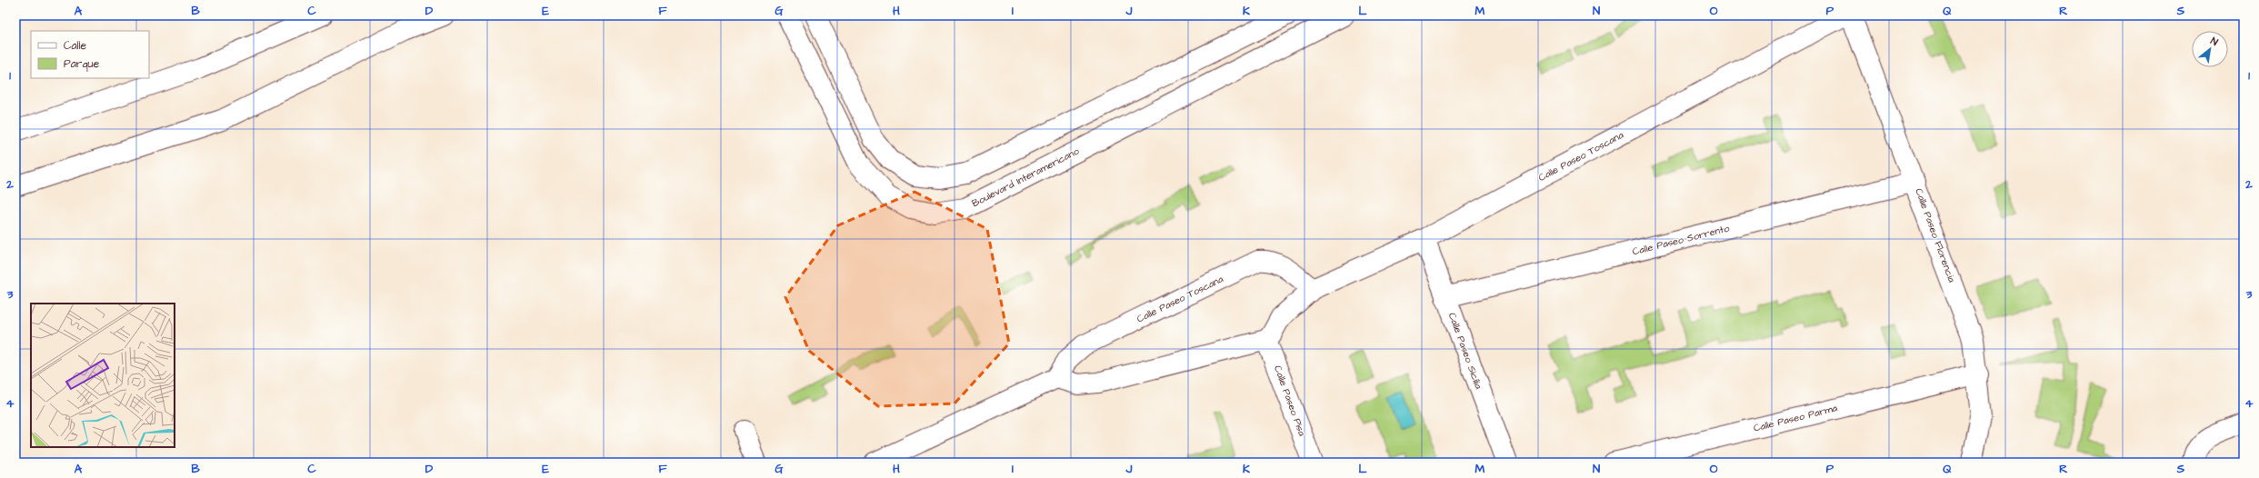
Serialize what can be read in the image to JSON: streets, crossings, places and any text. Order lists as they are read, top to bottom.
{
  "streets": {
    "street": [
      "Calle Paseo Toscana",
      "Boulevard Interamericano",
      "Calle Paseo Florencia",
      "Calle Paseo Sorrento",
      "Calle Paseo Sicilia",
      "Calle Paseo Pisa",
      "Calle Paseo Parma"
    ]
  },
  "crossings": [
    ["Calle Paseo Toscana", "Calle Paseo Sicilia"],
    ["Calle Paseo Toscana", "Calle Paseo Pisa"],
    ["Calle Paseo Florencia", "Calle Paseo Sorrento"],
    ["Calle Paseo Florencia", "Calle Paseo Parma"],
    ["Calle Paseo Sorrento", "Calle Paseo Sicilia"]
  ],
  "legend": ["Calle", "Parque"],
  "north": "top right",
  "grid": {
    "columns": [
      "A",
      "B",
      "C",
      "D",
      "E",
      "F",
      "G",
      "H",
      "I",
      "J",
      "K",
      "L",
      "M",
      "N",
      "O",
      "P",
      "Q",
      "R",
      "S"
    ],
    "rows": [
      "1",
      "2",
      "3",
      "4"
    ]
  }
}
